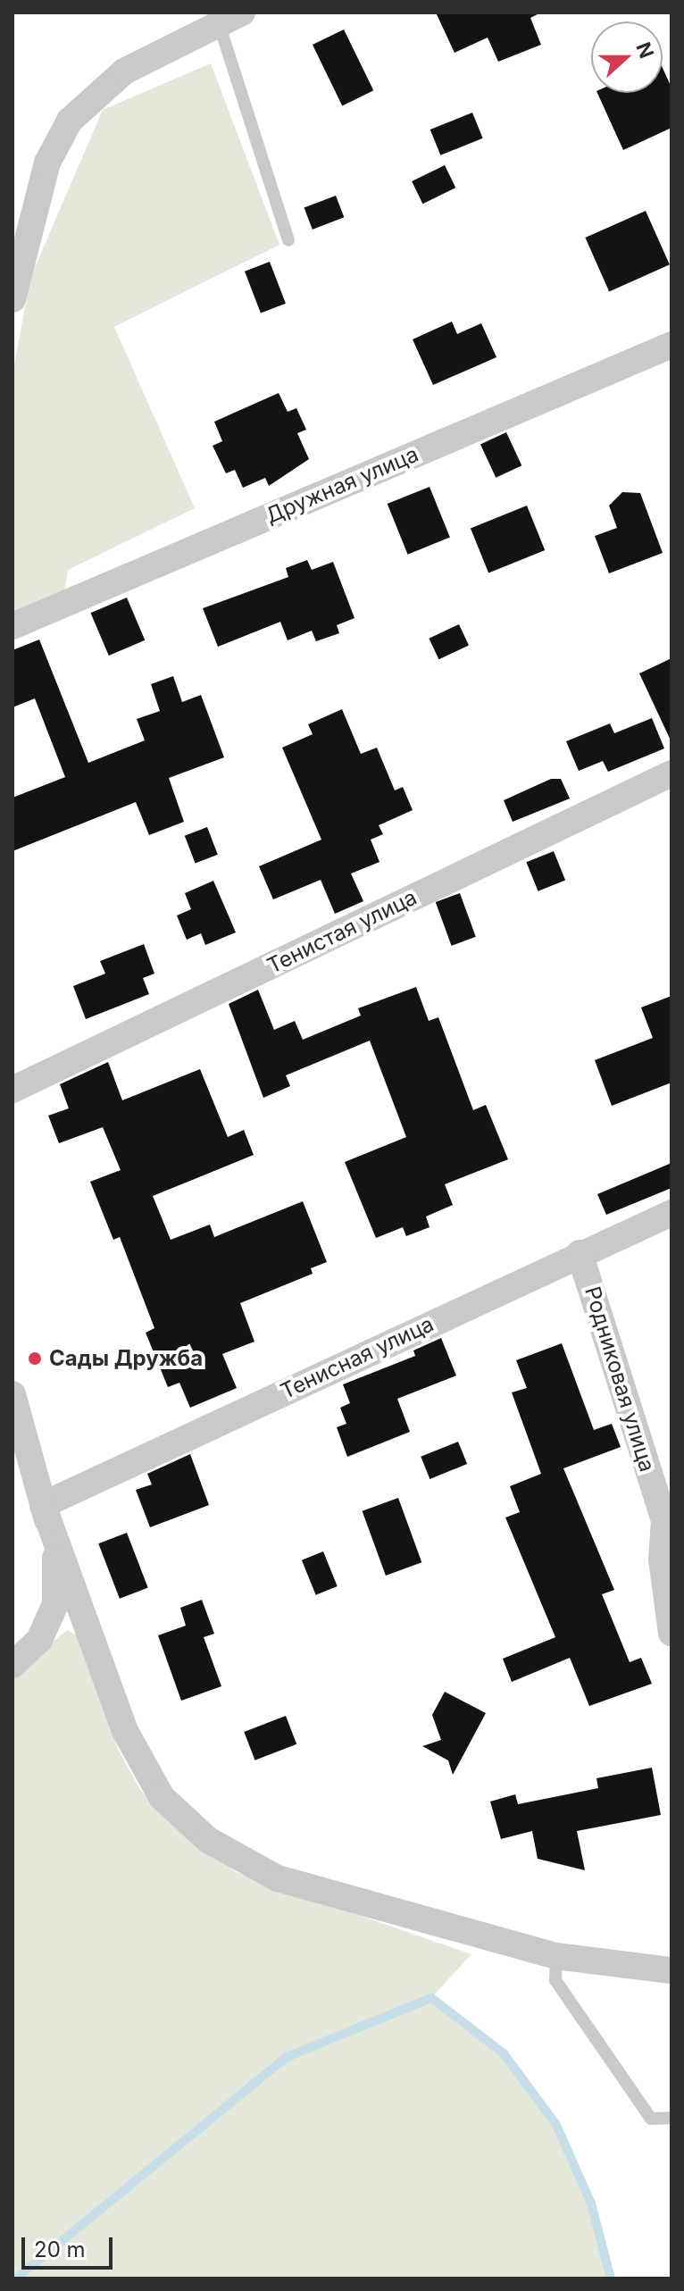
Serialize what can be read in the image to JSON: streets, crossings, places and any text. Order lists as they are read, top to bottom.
{
  "streets": {
    "street": [
      "Дружная улица",
      "Тенистая улица",
      "Тенисная улица",
      "Родниковая улица"
    ]
  },
  "crossings": [
    ["Тенисная улица", "Родниковая улица"]
  ],
  "places": ["Сады Дружба"],
  "scale_bar": "20 m",
  "north": "right"
}
